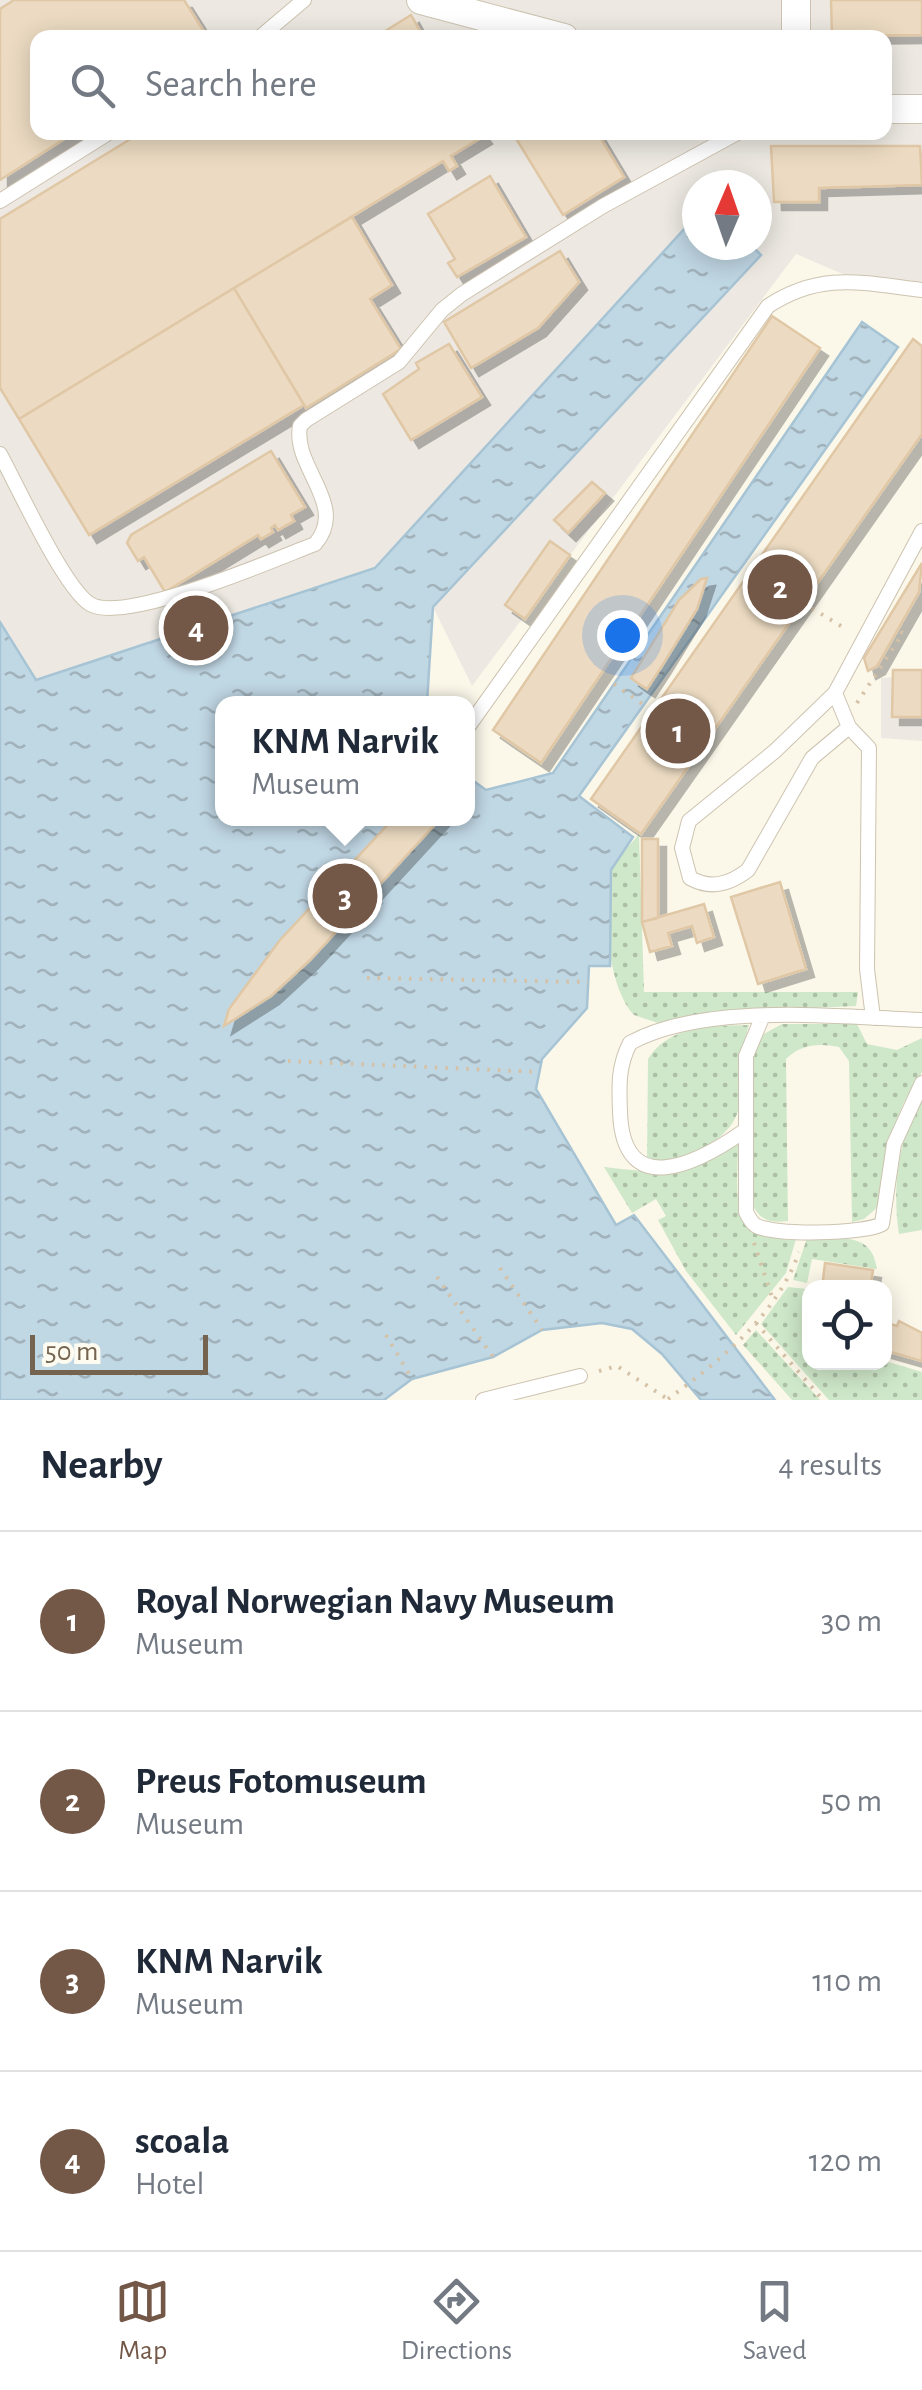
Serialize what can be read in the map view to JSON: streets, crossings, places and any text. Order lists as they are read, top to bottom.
{
  "scale_bar": "50 m",
  "north": "top",
  "page": {
    "search": "Search here",
    "pins": [
      "2",
      "4",
      "1",
      "3"
    ],
    "popup": ["KNM Narvik", "Museum"],
    "scale": "50 m",
    "heading": ["Nearby", "4 results"],
    "list": [
      {
        "mark": "1",
        "name": "Royal Norwegian Navy Museum",
        "note": "Museum",
        "value": "30 m"
      },
      {
        "mark": "2",
        "name": "Preus Fotomuseum",
        "note": "Museum",
        "value": "50 m"
      },
      {
        "mark": "3",
        "name": "KNM Narvik",
        "note": "Museum",
        "value": "110 m"
      },
      {
        "mark": "4",
        "name": "scoala",
        "note": "Hotel",
        "value": "120 m"
      }
    ],
    "nav": ["Map", "Directions", "Saved"]
  }
}
